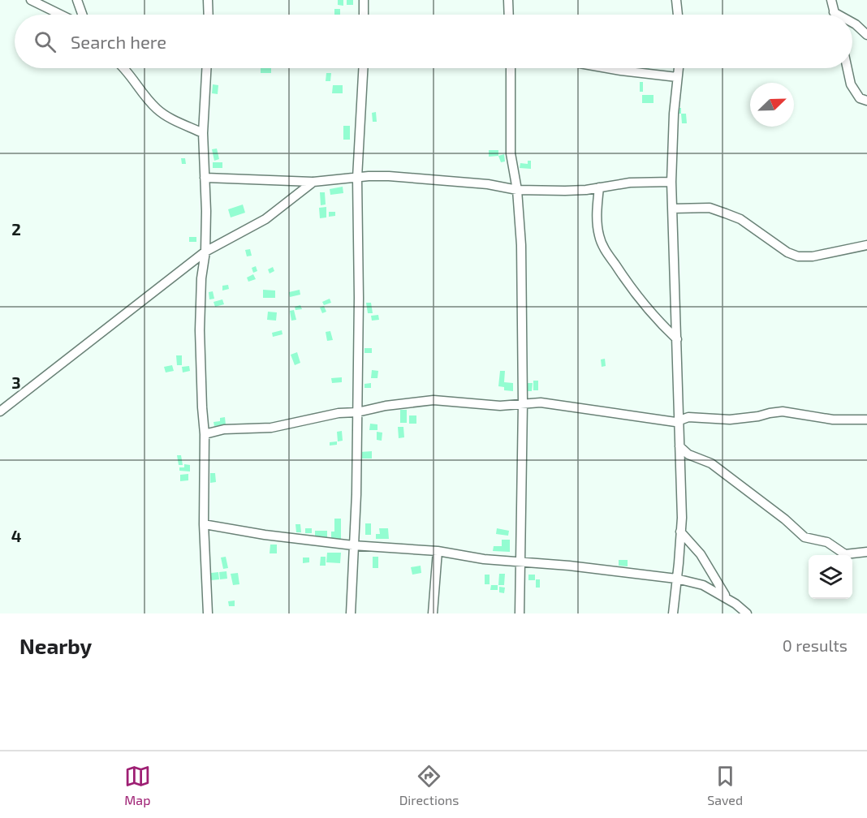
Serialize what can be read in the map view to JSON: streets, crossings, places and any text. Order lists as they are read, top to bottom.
{
  "north": "top right",
  "page": {
    "search": "Search here",
    "heading": ["Nearby", "0 results"],
    "nav": ["Map", "Directions", "Saved"]
  },
  "grid": {
    "rows": ["2", "3", "4"]
  }
}
